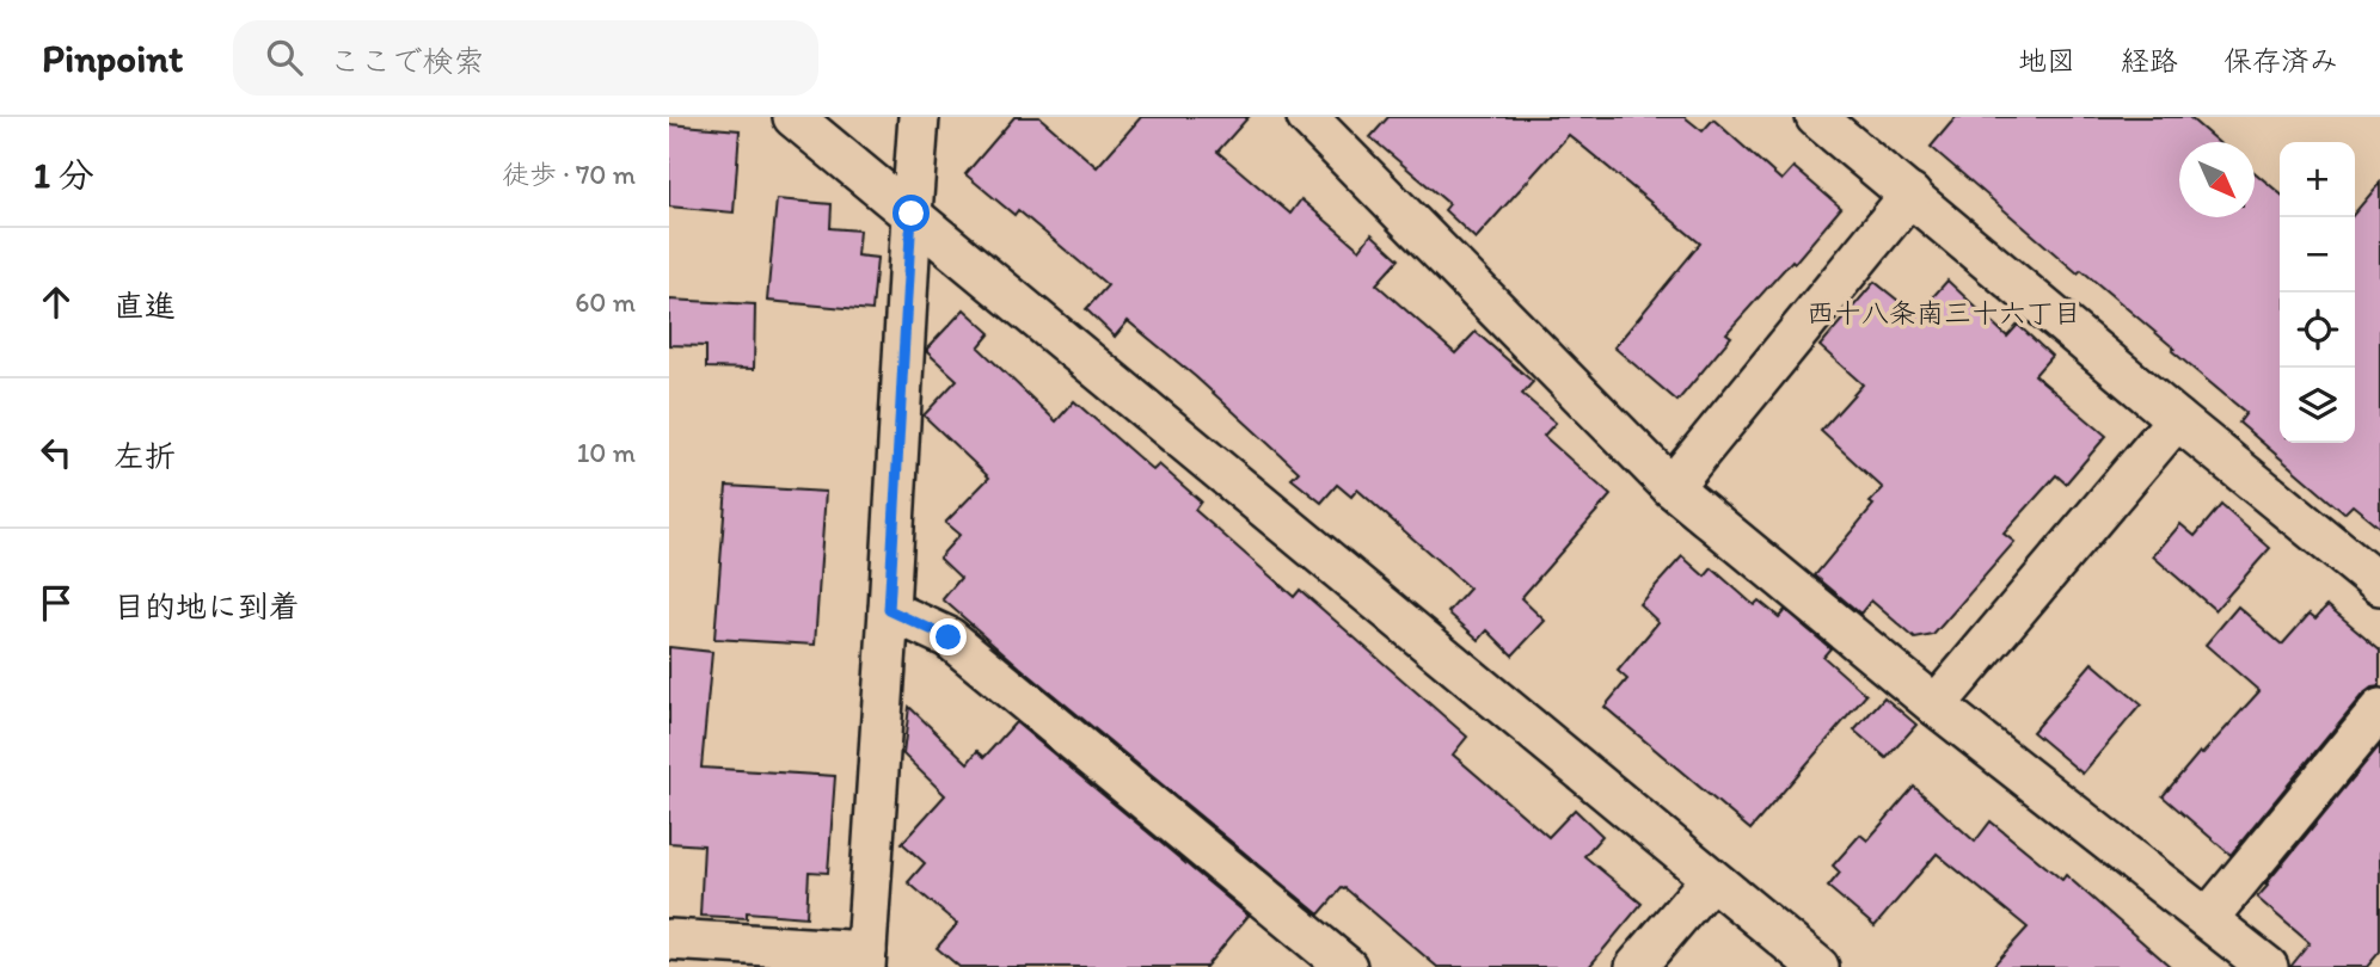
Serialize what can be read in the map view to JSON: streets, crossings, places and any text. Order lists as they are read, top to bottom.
{
  "districts": ["西十八条南三十六丁目"],
  "north": "bottom right",
  "page": {
    "header": "Pinpoint",
    "search": "ここで検索",
    "nav": ["地図", "経路", "保存済み"],
    "heading": ["1 分", "徒歩 · 70 m"],
    "map_buttons": ["+", "−"],
    "list": [
      ["直進", "60 m"],
      ["左折", "10 m"],
      "目的地に到着"
    ]
  }
}
